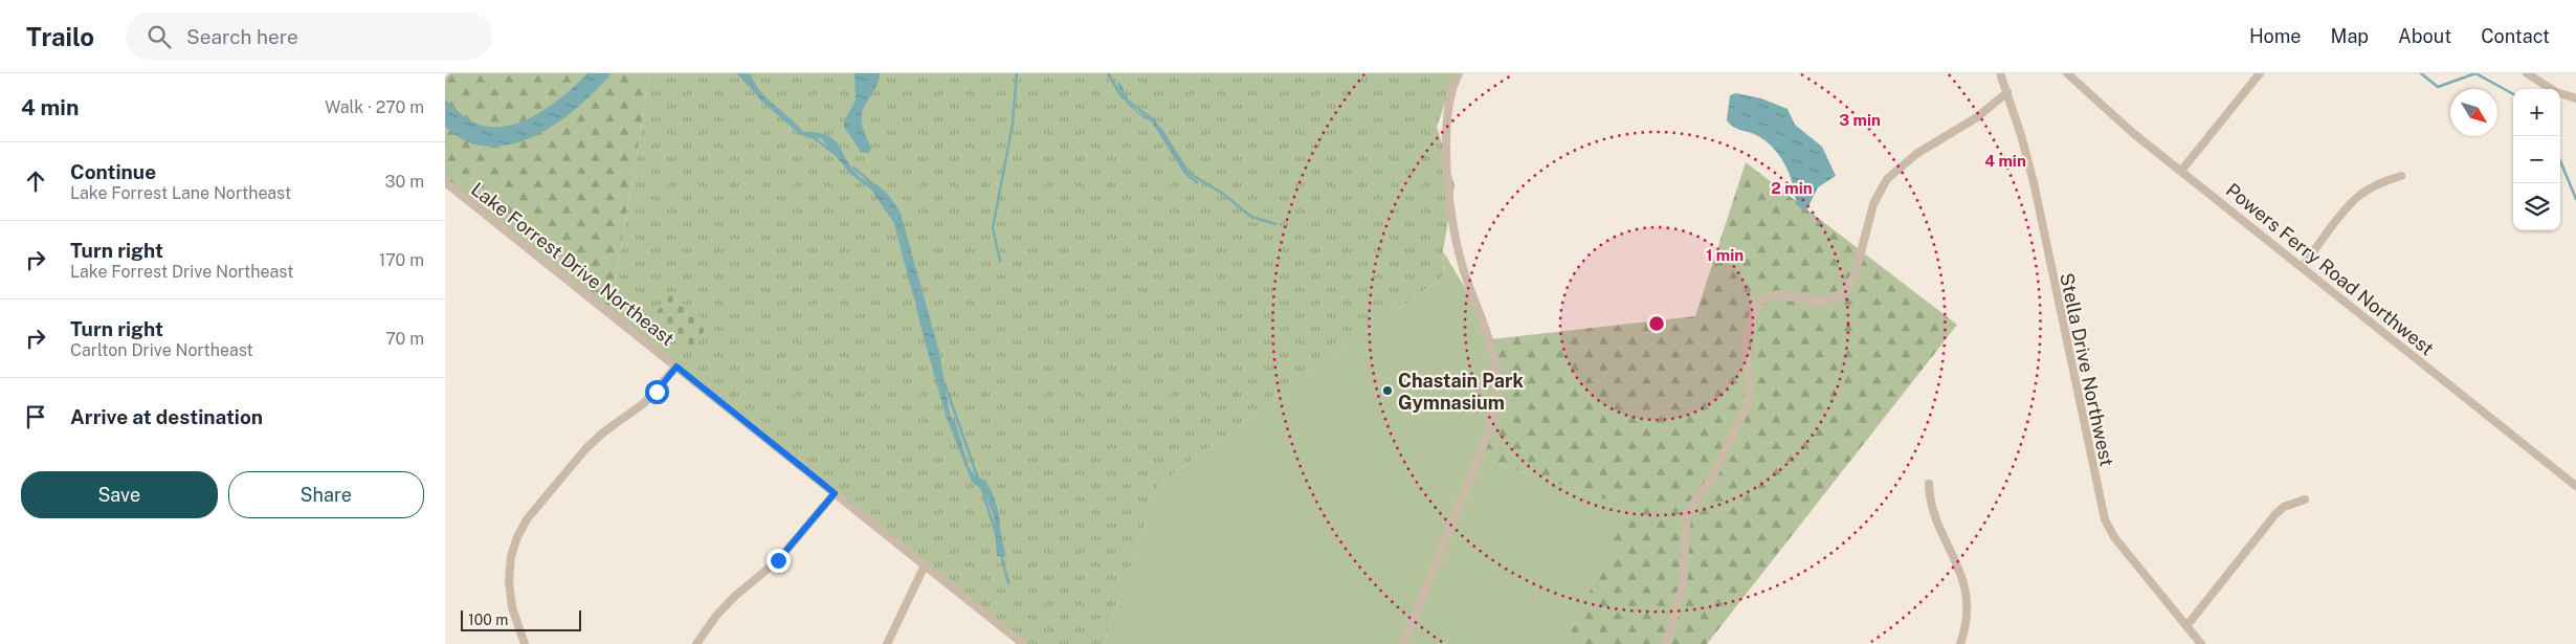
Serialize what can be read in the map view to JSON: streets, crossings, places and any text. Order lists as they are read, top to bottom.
{
  "streets": {
    "street": ["Lake Forrest Drive Northeast", "Powers Ferry Road Northwest", "Stella Drive Northwest"]
  },
  "places": ["Chastain Park Gymnasium"],
  "scale_bar": "100 m",
  "north": "bottom right",
  "page": {
    "header": "Trailo",
    "search": "Search here",
    "nav": [
      "Home",
      "Map",
      "About",
      "Contact"
    ],
    "heading": ["4 min", "Walk · 270 m"],
    "map_buttons": ["+", "−"],
    "list": [
      ["Continue", "Lake Forrest Lane Northeast", "30 m"],
      ["Turn right", "Lake Forrest Drive Northeast", "170 m"],
      ["Turn right", "Carlton Drive Northeast", "70 m"],
      "Arrive at destination"
    ],
    "buttons": ["Save", "Share"],
    "scale": "100 m"
  },
  "rings": [
    "3 min",
    "4 min",
    "2 min",
    "1 min"
  ]
}
